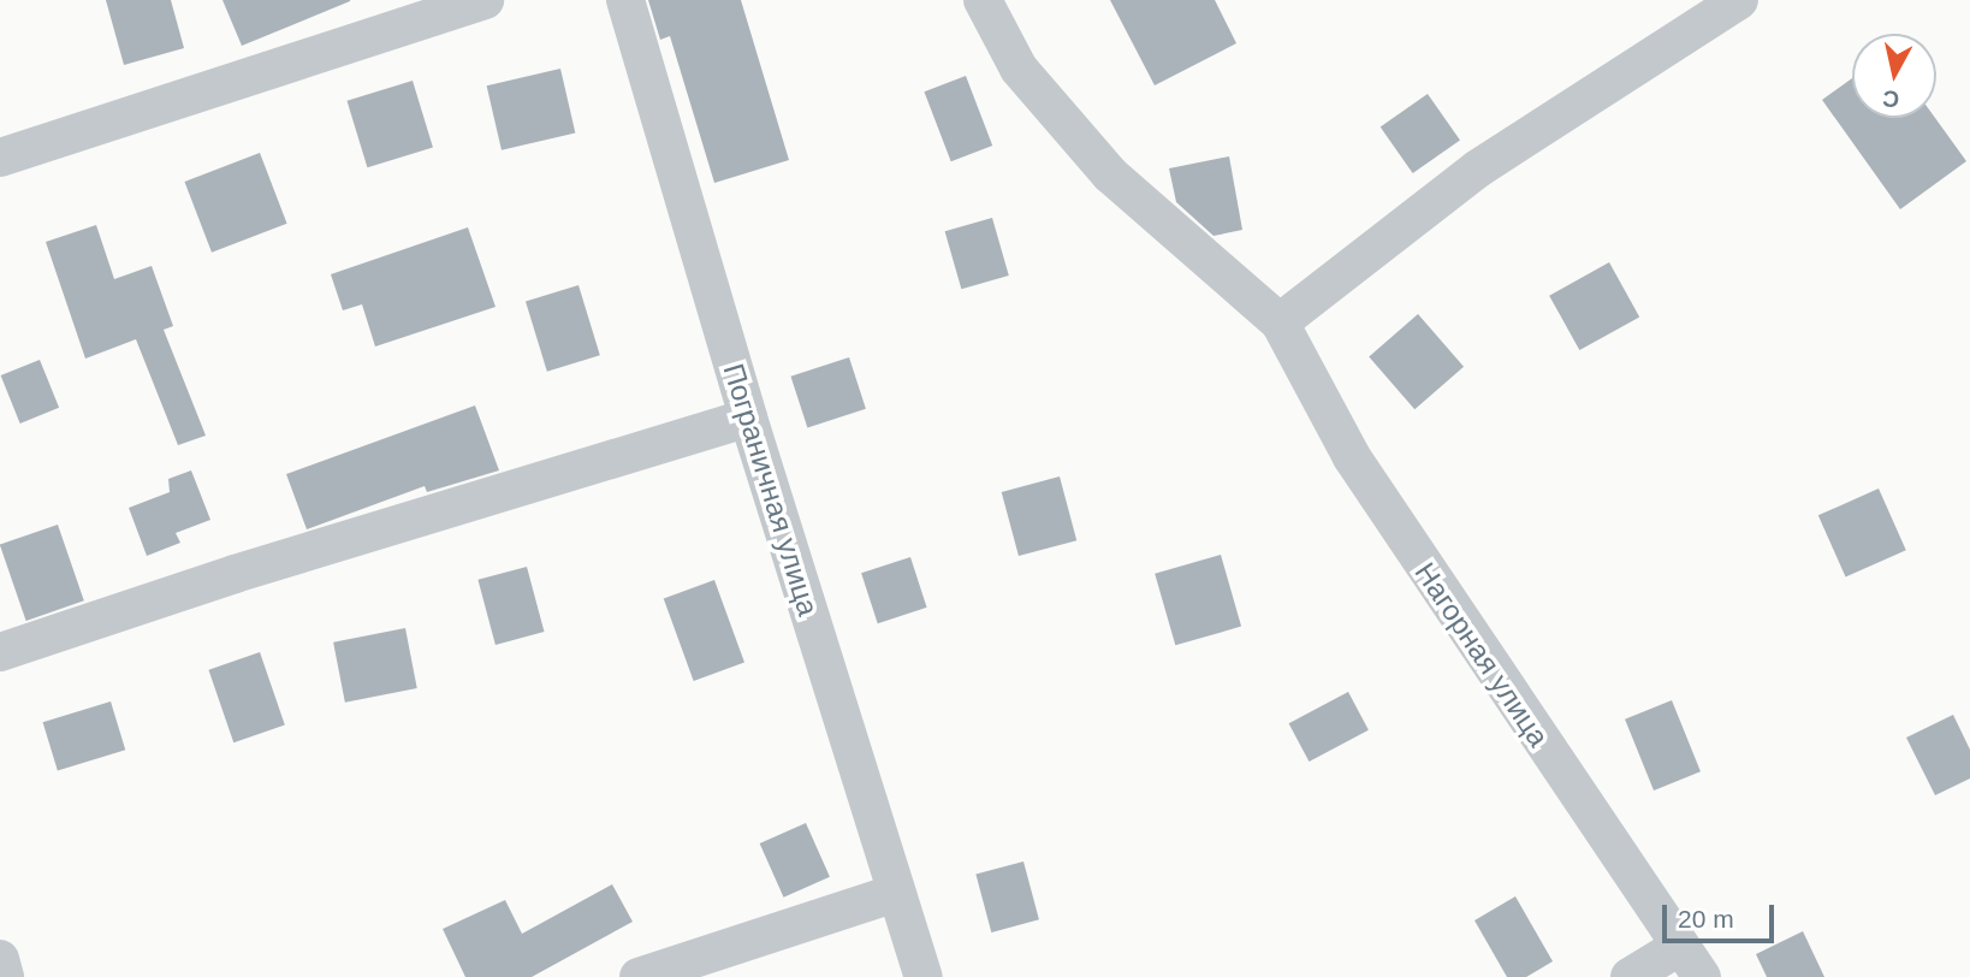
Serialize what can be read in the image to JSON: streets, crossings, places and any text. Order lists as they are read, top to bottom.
{
  "streets": {
    "street": ["Пограничная улица", "Нагорная улица"]
  },
  "scale_bar": "20 m",
  "north": "bottom"
}
